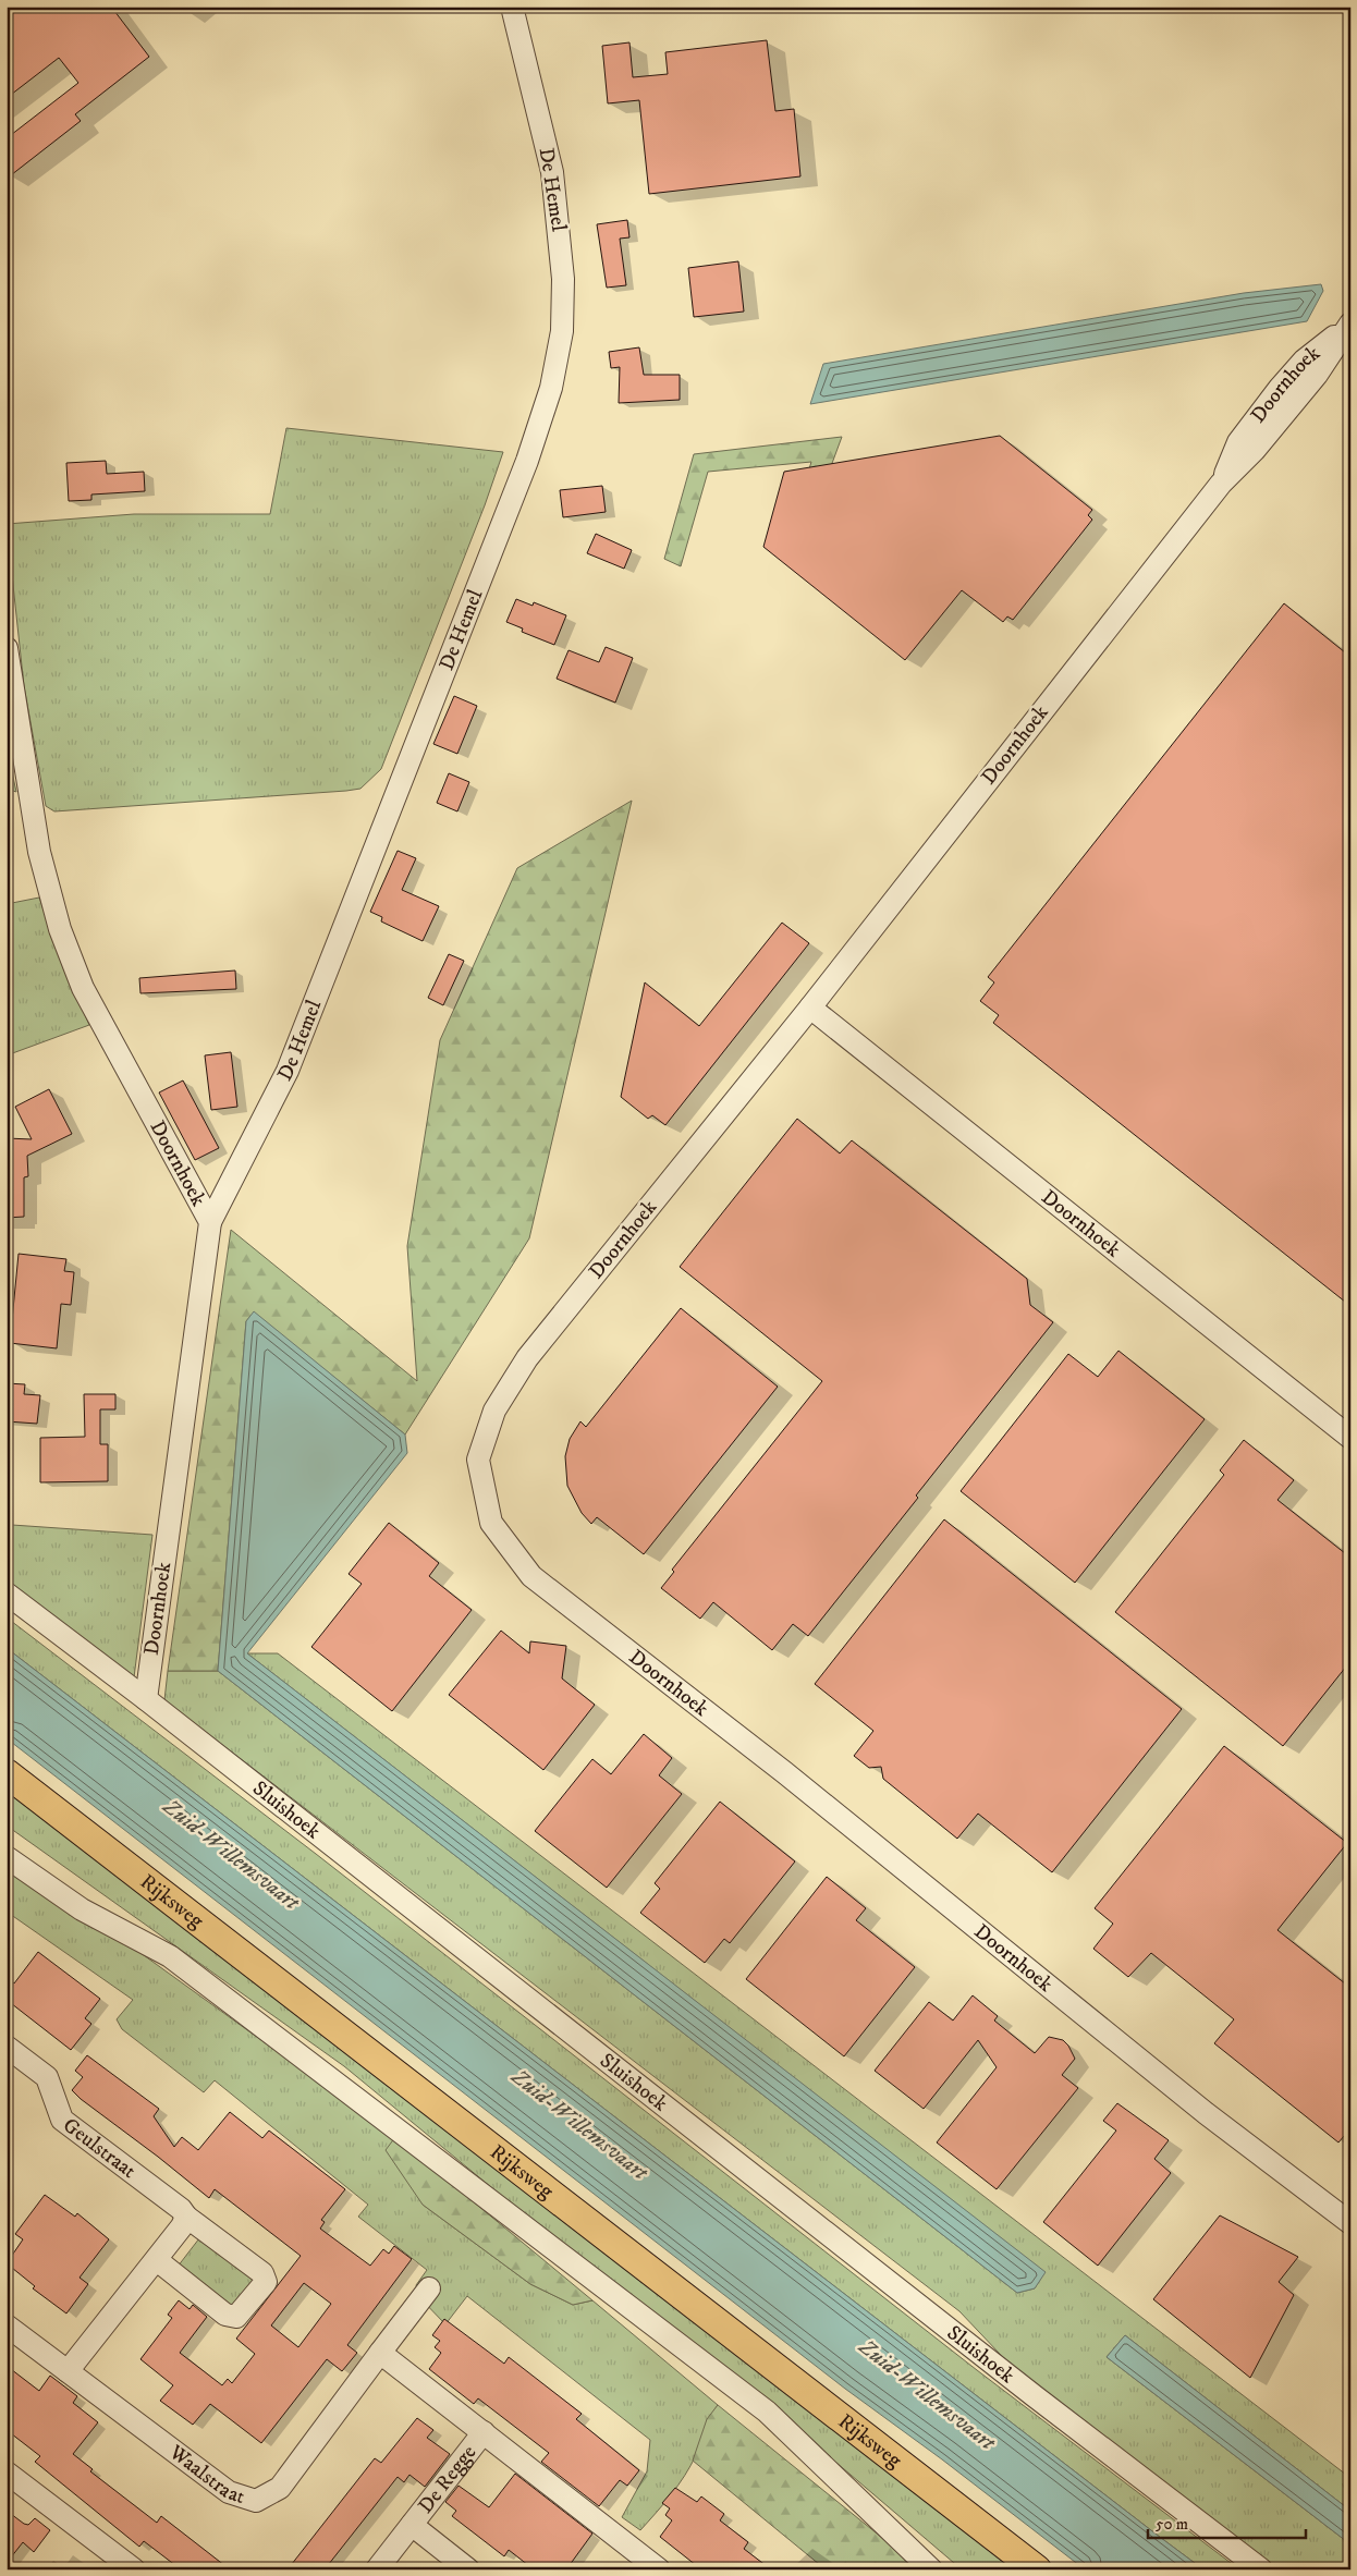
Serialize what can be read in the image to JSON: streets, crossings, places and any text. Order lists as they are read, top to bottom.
{
  "streets": {
    "main road": ["Rijksweg"],
    "street": [
      "De Hemel",
      "Doornhoek",
      "Sluishoek",
      "Geulstraat",
      "Waalstraat",
      "De Regge"
    ]
  },
  "crossings": [
    ["De Hemel", "Doornhoek"],
    ["Doornhoek", "Sluishoek"]
  ],
  "water": ["Zuid-Willemsvaart"],
  "scale_bar": "50 m"
}
